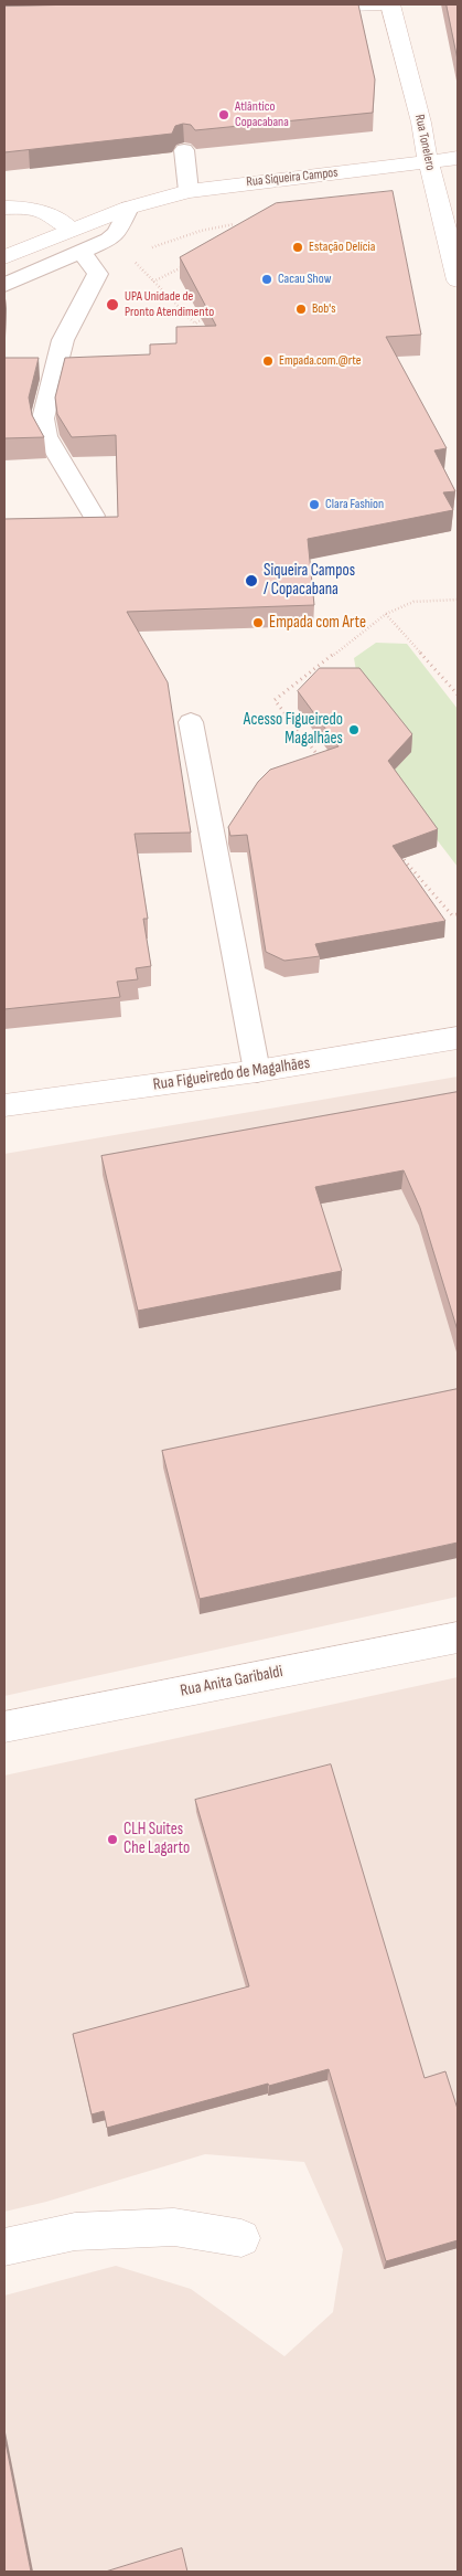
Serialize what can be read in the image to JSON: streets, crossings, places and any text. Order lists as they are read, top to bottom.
{
  "streets": {
    "street": [
      "Rua Tonelero",
      "Rua Siqueira Campos",
      "Rua Figueiredo de Magalhães",
      "Rua Anita Garibaldi"
    ]
  },
  "crossings": [
    ["Rua Tonelero", "Rua Siqueira Campos"]
  ],
  "places": [
    "Atlântico Copacabana",
    "Estação Delícia",
    "Cacau Show",
    "UPA Unidade de Pronto Atendimento",
    "Bob's",
    "Empada.com.@rte",
    "Clara Fashion",
    "Siqueira Campos / Copacabana",
    "Empada com Arte",
    "Acesso Figueiredo Magalhães",
    "CLH Suites Che Lagarto"
  ]
}
